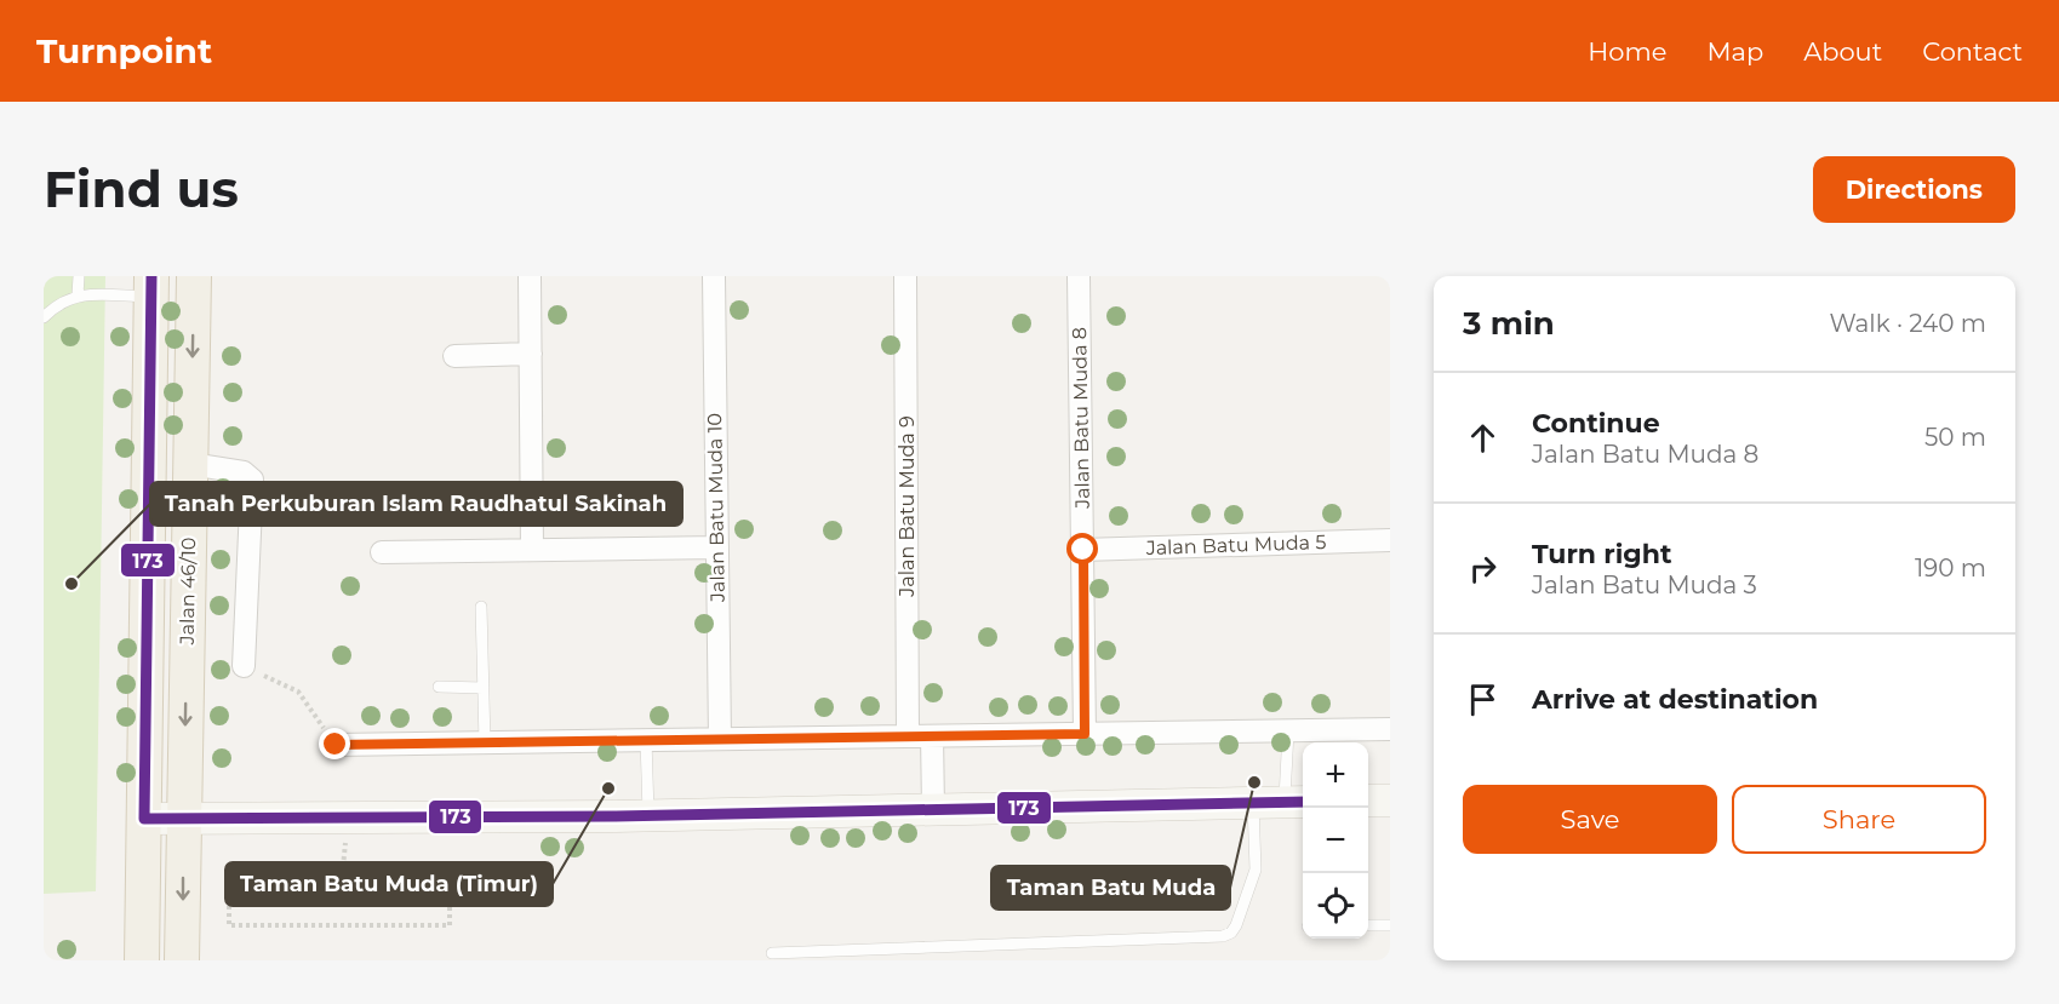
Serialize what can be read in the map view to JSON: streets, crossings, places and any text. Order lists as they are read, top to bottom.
{
  "streets": {
    "main road": ["Jalan 46/10"],
    "street": [
      "Jalan Batu Muda 8",
      "Jalan Batu Muda 9",
      "Jalan Batu Muda 10",
      "Jalan Batu Muda 5"
    ]
  },
  "crossings": [
    ["Jalan Batu Muda 8", "Jalan Batu Muda 5"]
  ],
  "places": ["Tanah Perkuburan Islam Raudhatul Sakinah", "Taman Batu Muda", "Taman Batu Muda (Timur)"],
  "lines": ["transit line 173"],
  "page": {
    "header": "Turnpoint",
    "nav": [
      "Home",
      "Map",
      "About",
      "Contact"
    ],
    "buttons": [
      "Directions",
      ["Save", "Share"]
    ],
    "title": "Find us",
    "heading": ["3 min", "Walk · 240 m"],
    "list": [
      ["Continue", "Jalan Batu Muda 8", "50 m"],
      ["Turn right", "Jalan Batu Muda 3", "190 m"],
      "Arrive at destination"
    ],
    "map_buttons": ["+", "−"]
  }
}
